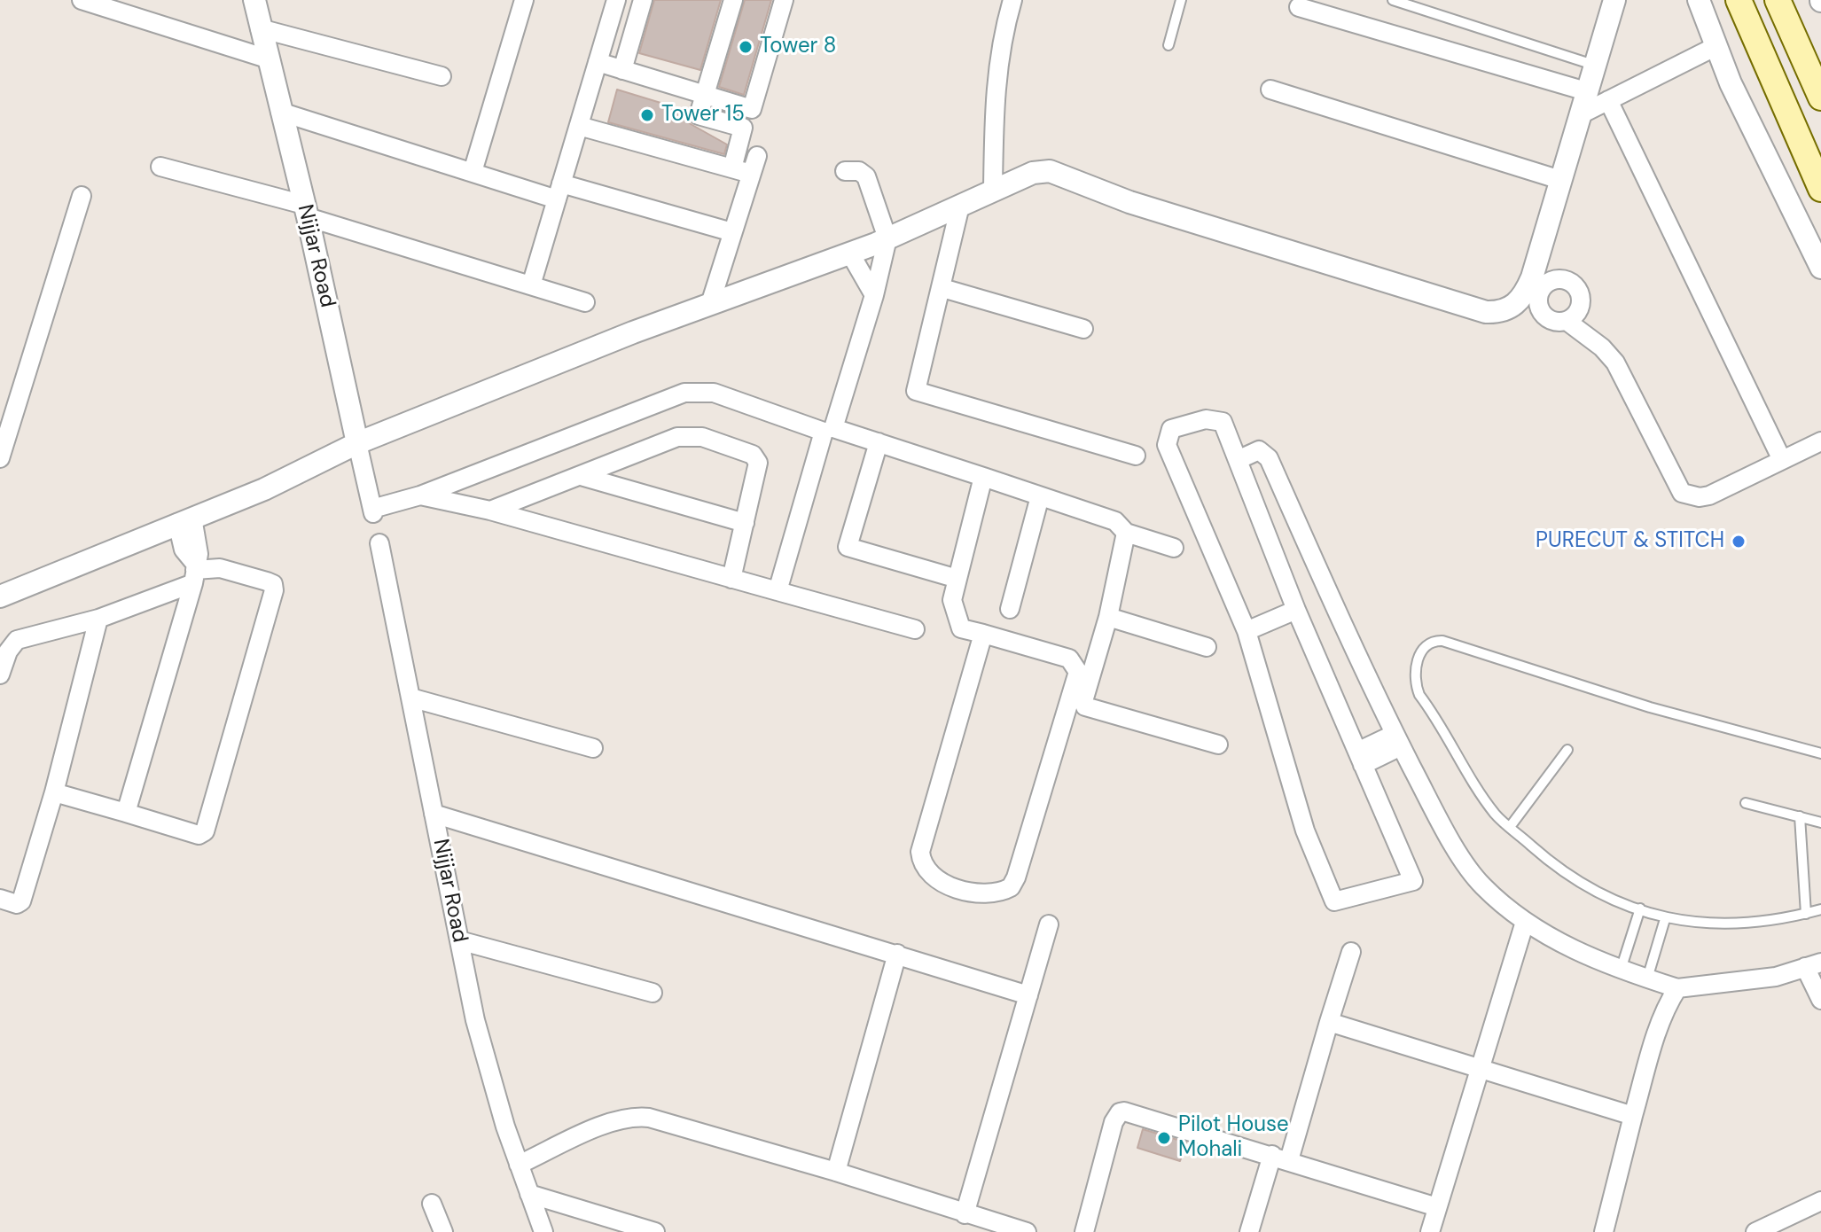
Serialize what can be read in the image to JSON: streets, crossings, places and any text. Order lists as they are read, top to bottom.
{
  "streets": {
    "street": ["Nijjar Road"]
  },
  "places": [
    "Tower 8",
    "Tower 15",
    "PURECUT & STITCH",
    "Pilot House Mohali"
  ]
}
